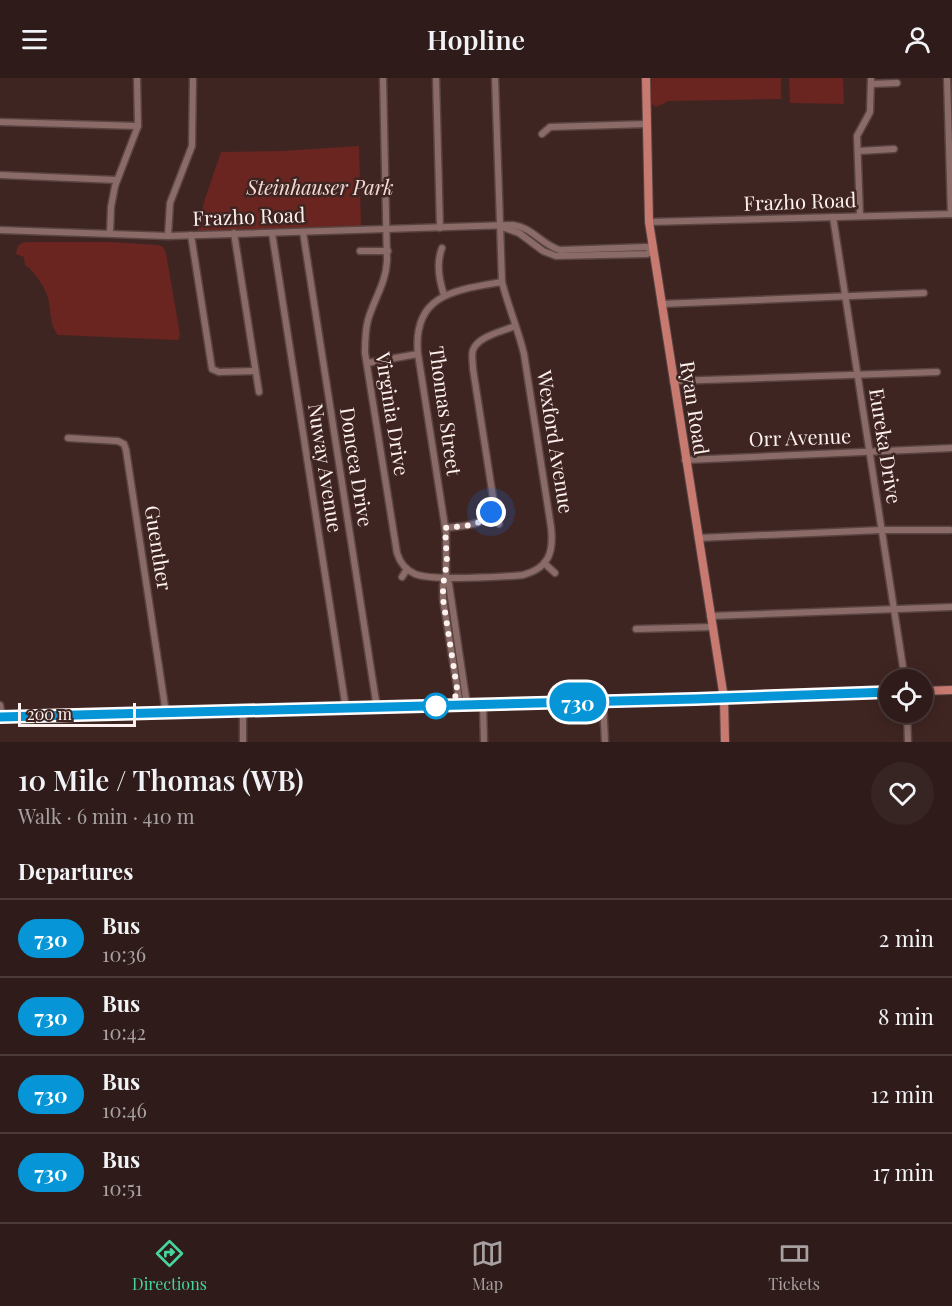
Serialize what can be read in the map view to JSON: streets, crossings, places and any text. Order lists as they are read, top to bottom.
{
  "streets": {
    "main road": ["Ryan Road"],
    "street": [
      "Frazho Road",
      "Thomas Street",
      "Virginia Drive",
      "Orr Avenue",
      "Wexford Avenue",
      "Eureka Drive",
      "Doncea Drive",
      "Nuway Avenue",
      "Guenther"
    ]
  },
  "crossings": [
    ["Frazho Road", "Ryan Road"],
    ["Frazho Road", "Virginia Drive"],
    ["Frazho Road", "Wexford Avenue"],
    ["Frazho Road", "Eureka Drive"],
    ["Frazho Road", "Doncea Drive"],
    ["Frazho Road", "Nuway Avenue"],
    ["Ryan Road", "Orr Avenue"],
    ["Orr Avenue", "Eureka Drive"]
  ],
  "parks": ["Steinhauser Park"],
  "lines": ["bus line 730"],
  "scale_bar": "200 m",
  "page": {
    "header": "Hopline",
    "on_map": "730",
    "scale": "200 m",
    "heading": [
      ["10 Mile / Thomas (WB)", "Walk · 6 min · 410 m"],
      "Departures"
    ],
    "list": [
      {
        "mark": "730",
        "name": "Bus",
        "note": "10:36",
        "value": "2 min"
      },
      {
        "mark": "730",
        "name": "Bus",
        "note": "10:42",
        "value": "8 min"
      },
      {
        "mark": "730",
        "name": "Bus",
        "note": "10:46",
        "value": "12 min"
      },
      {
        "mark": "730",
        "name": "Bus",
        "note": "10:51",
        "value": "17 min"
      }
    ],
    "tabs": ["Directions", "Map", "Tickets"]
  }
}
